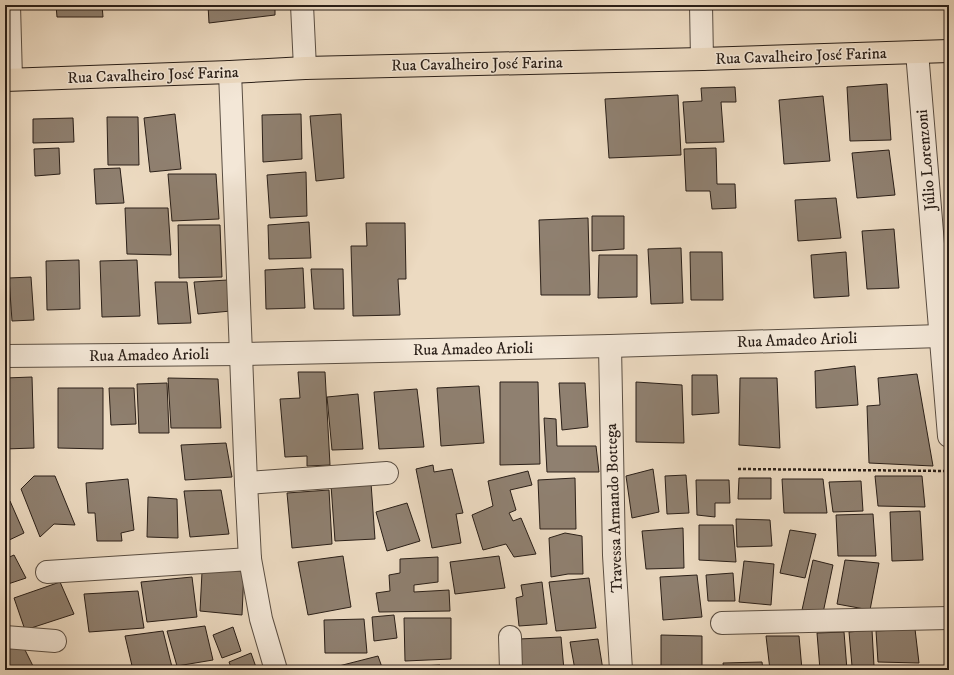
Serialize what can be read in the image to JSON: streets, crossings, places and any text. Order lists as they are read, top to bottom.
{
  "streets": {
    "main road": ["Rua Cavalheiro José Farina"],
    "street": ["Júlio Lorenzoni", "Rua Amadeo Arioli", "Travessa Armando Bottega"]
  },
  "crossings": [
    ["Rua Cavalheiro José Farina", "Júlio Lorenzoni"],
    ["Júlio Lorenzoni", "Rua Amadeo Arioli"],
    ["Rua Amadeo Arioli", "Travessa Armando Bottega"]
  ]
}
